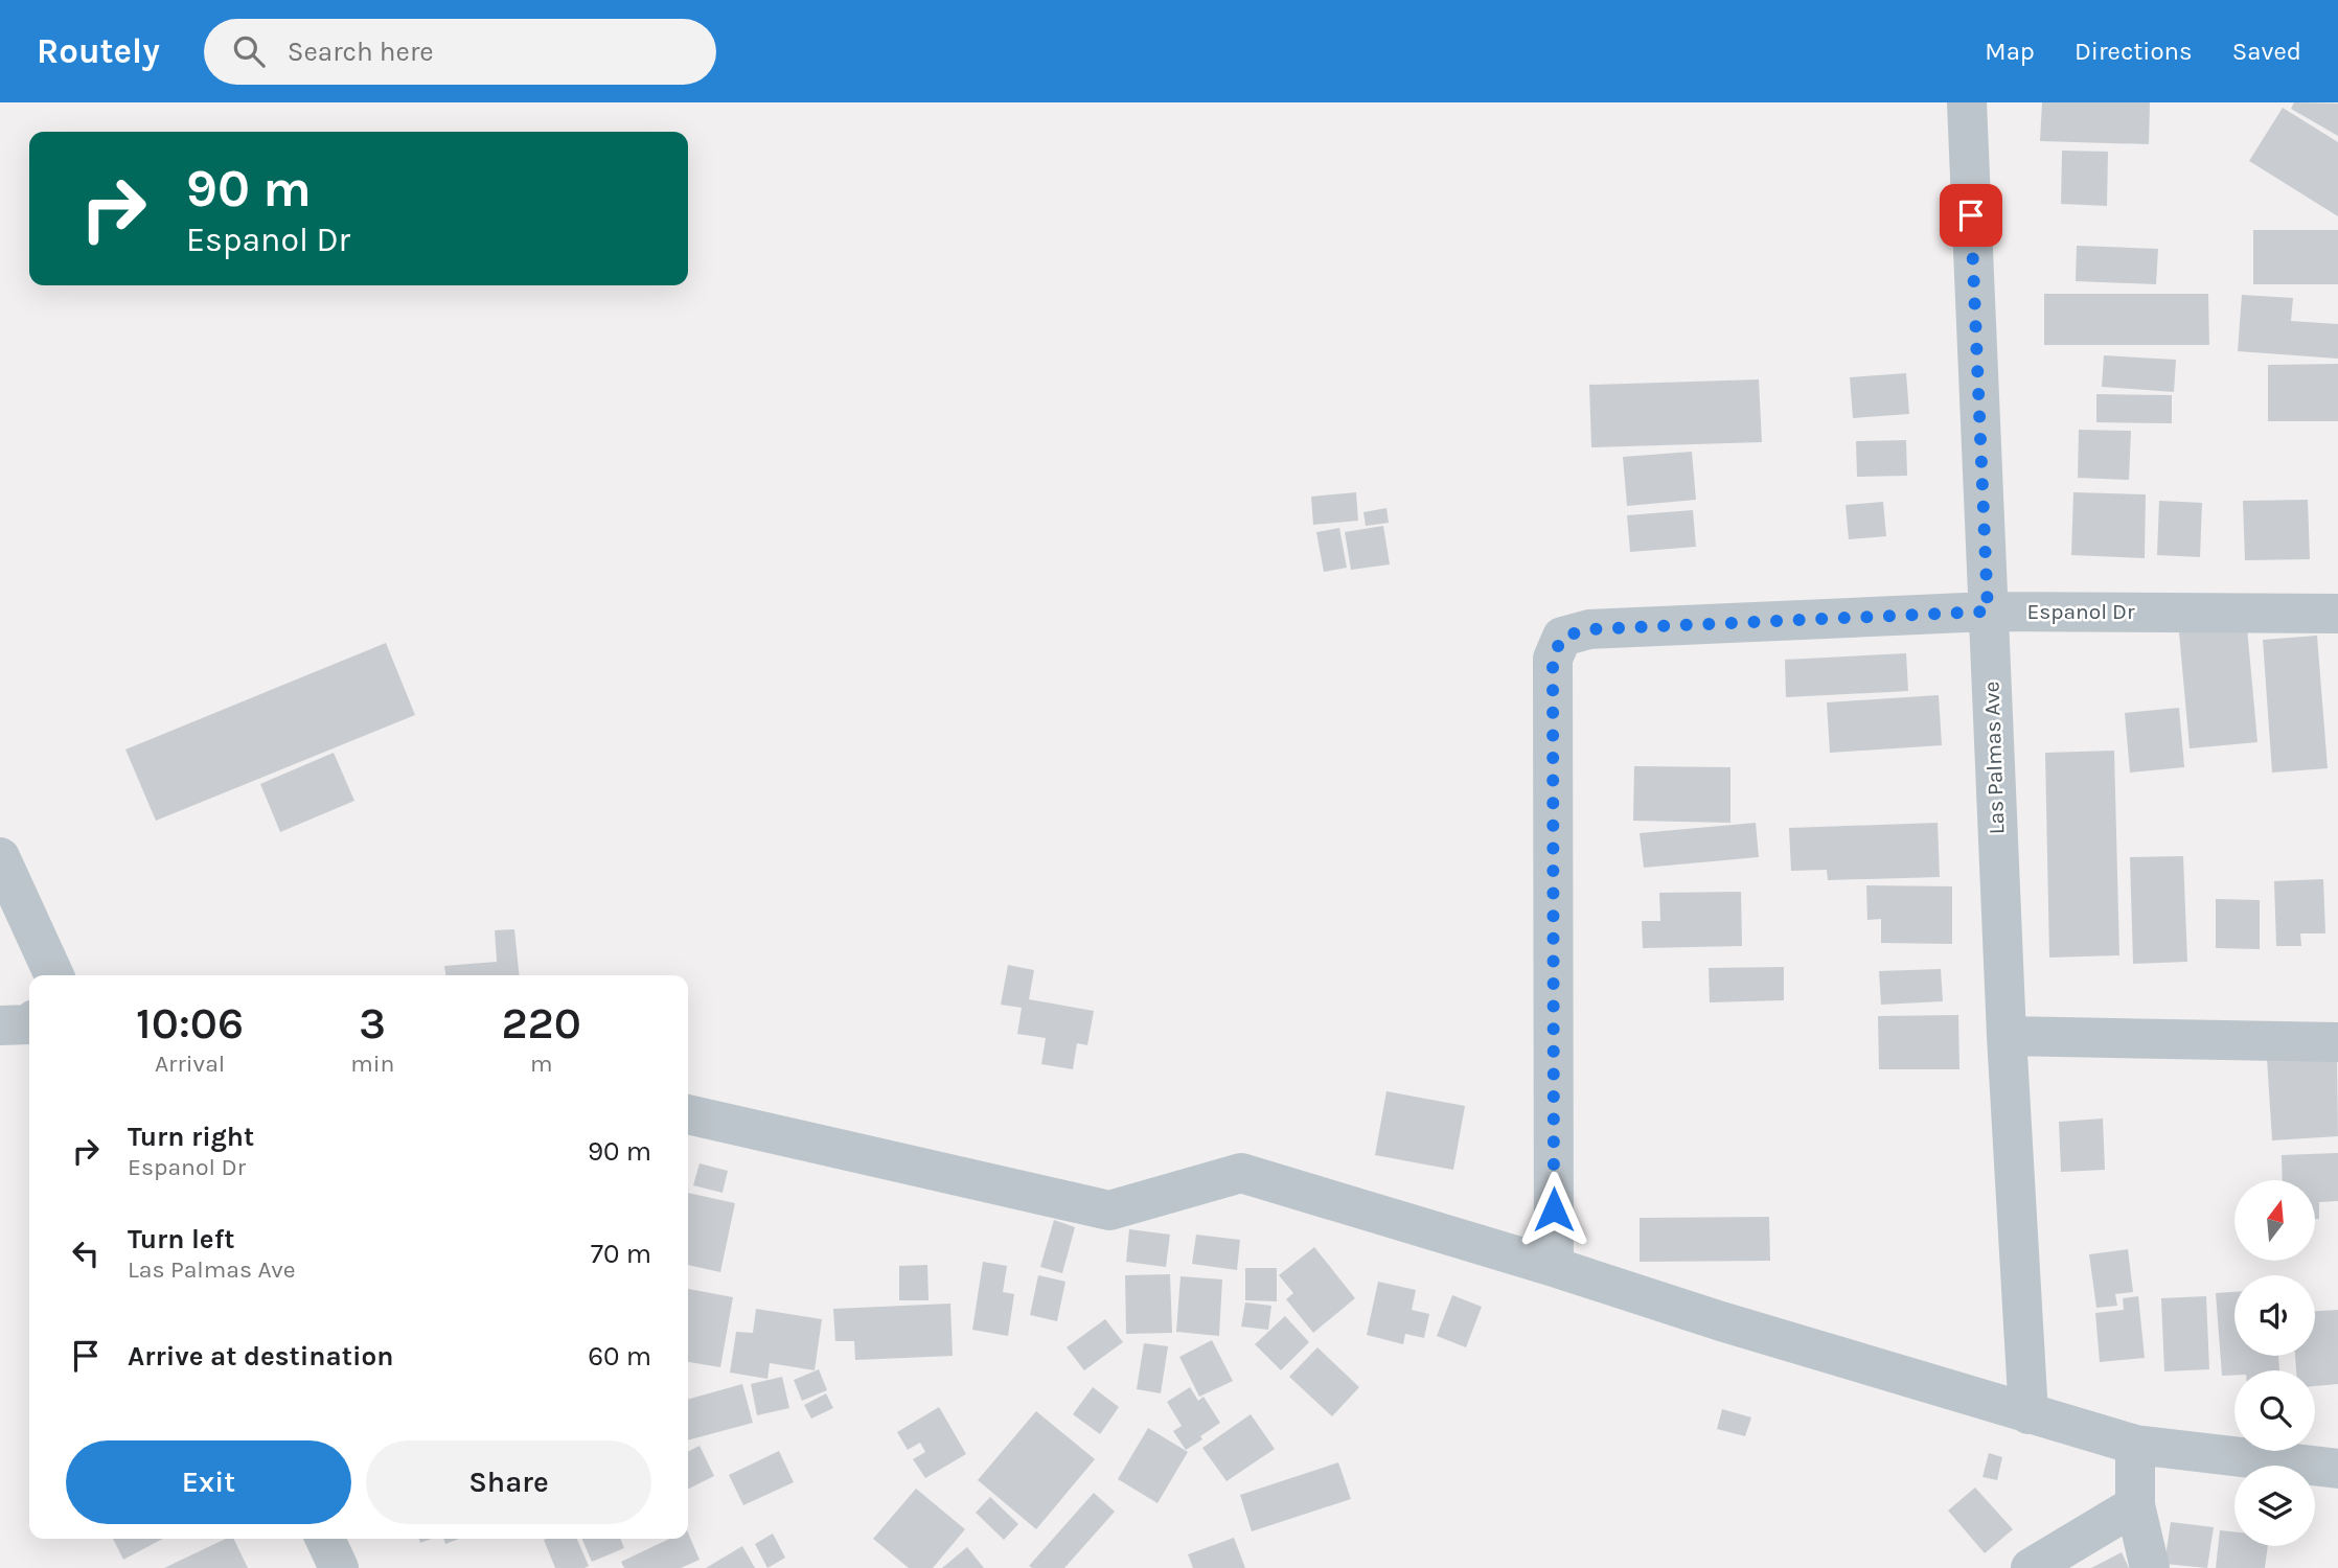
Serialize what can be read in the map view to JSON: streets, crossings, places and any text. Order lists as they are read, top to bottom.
{
  "streets": {
    "street": ["Espanol Dr", "Las Palmas Ave"]
  },
  "crossings": [
    ["Espanol Dr", "Las Palmas Ave"]
  ],
  "north": "top",
  "page": {
    "header": "Routely",
    "search": "Search here",
    "nav": ["Map", "Directions", "Saved"],
    "turn": ["90 m", "Espanol Dr"],
    "eta": [
      "10:06",
      "Arrival",
      "3",
      "min",
      "220",
      "m"
    ],
    "list": [
      {
        "name": "Turn right",
        "note": "Espanol Dr",
        "value": "90 m"
      },
      {
        "name": "Turn left",
        "note": "Las Palmas Ave",
        "value": "70 m"
      },
      {
        "name": "Arrive at destination",
        "value": "60 m"
      }
    ],
    "buttons": ["Exit", "Share"]
  }
}
